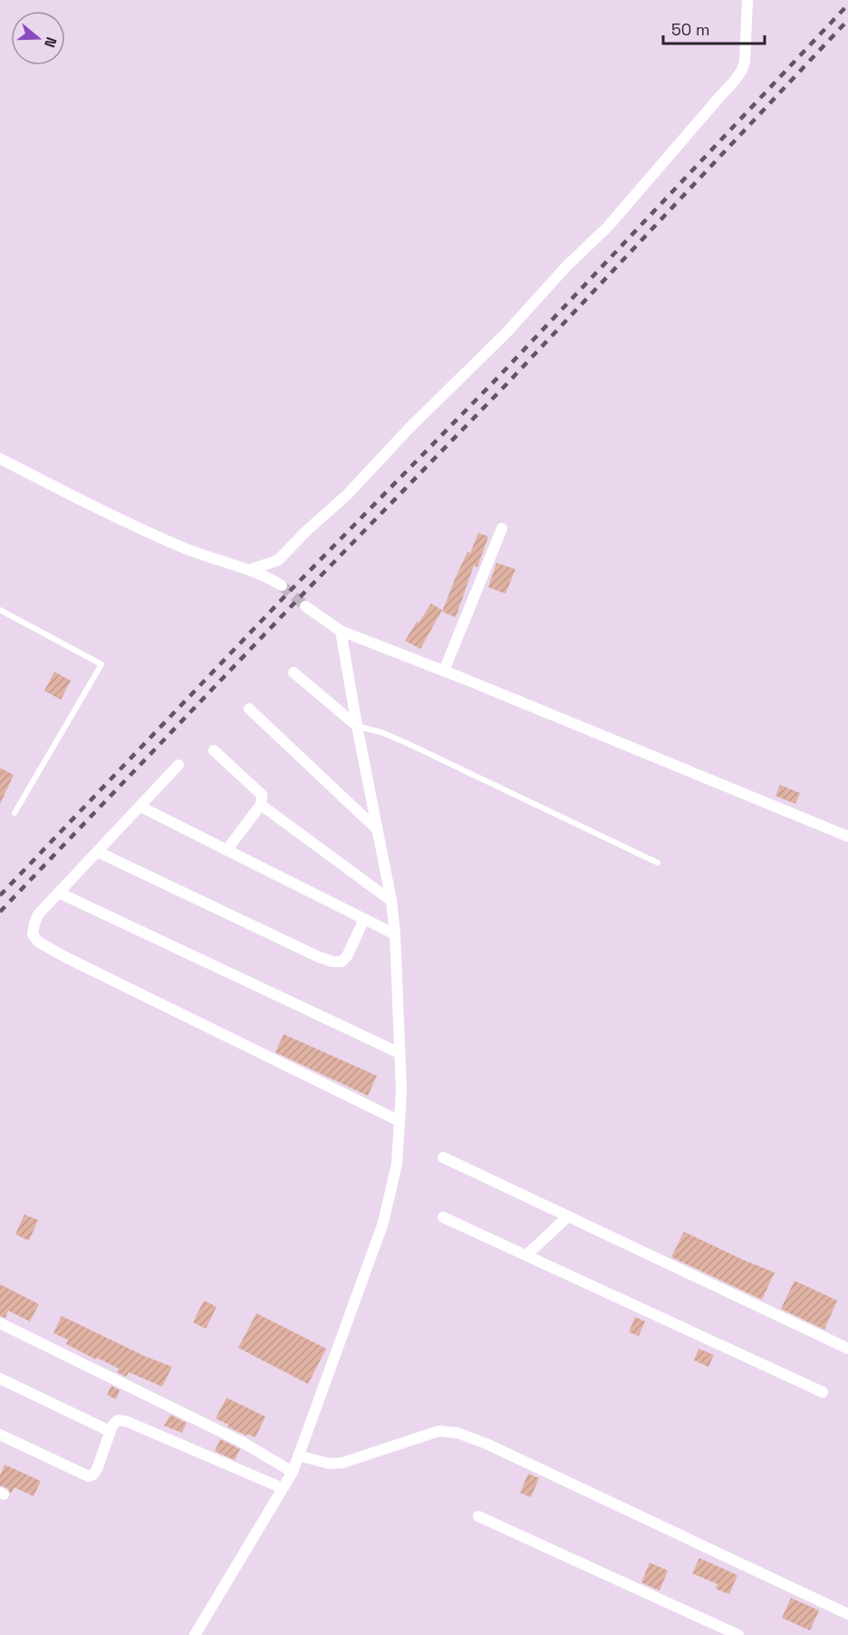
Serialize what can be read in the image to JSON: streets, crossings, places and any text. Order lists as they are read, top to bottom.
{
  "scale_bar": "50 m",
  "north": "right"
}
